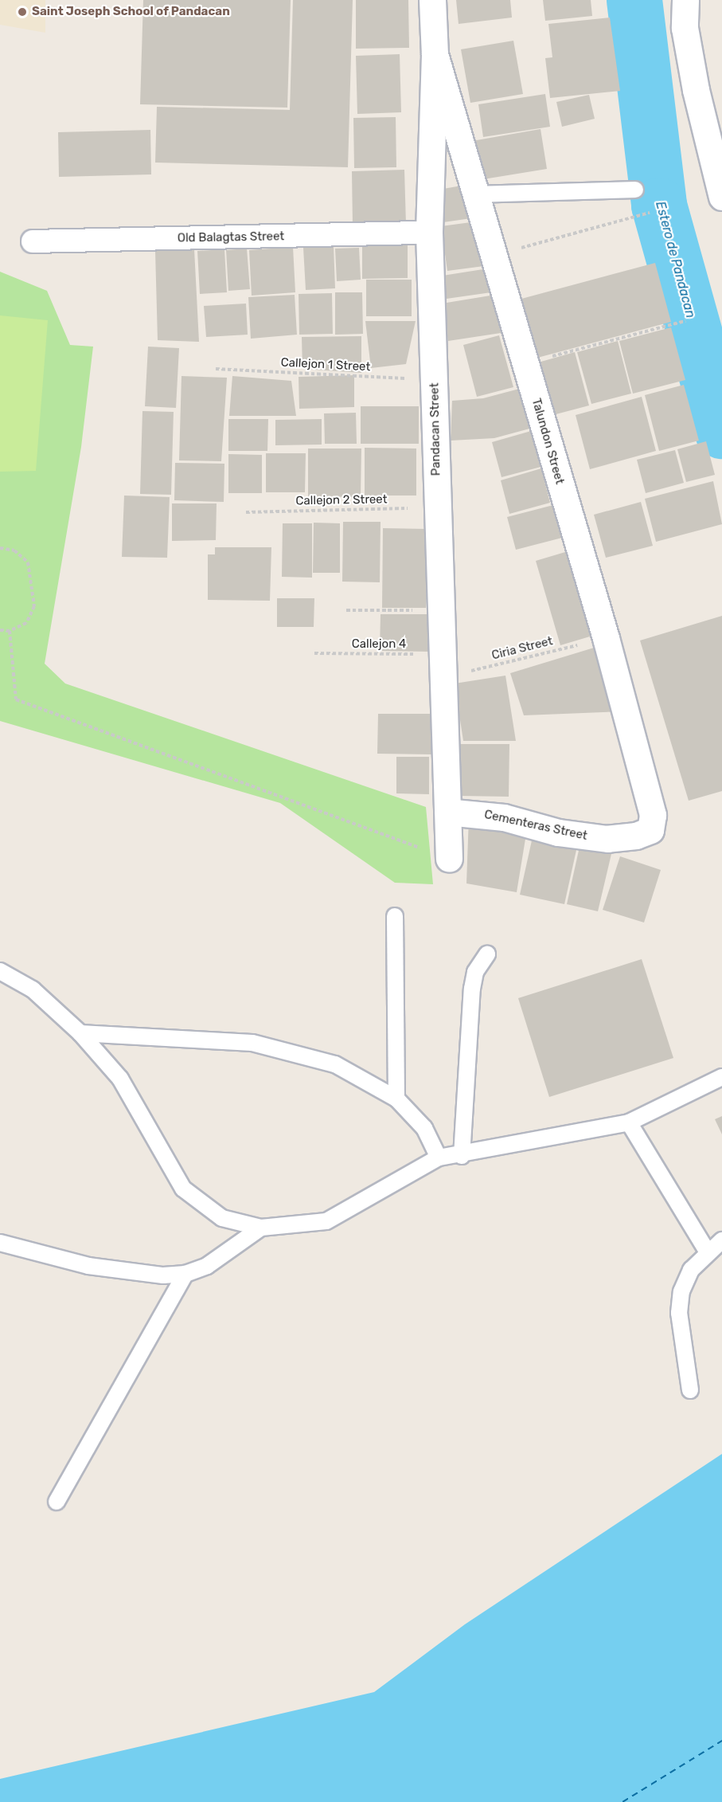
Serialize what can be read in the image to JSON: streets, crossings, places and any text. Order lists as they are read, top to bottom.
{
  "streets": {
    "street": [
      "Old Balagtas Street",
      "Pandacan Street",
      "Talundon Street",
      "Cementeras Street"
    ],
    "path": [
      "Callejon 1 Street",
      "Callejon 2 Street",
      "Callejon 4",
      "Ciria Street"
    ]
  },
  "crossings": [
    ["Old Balagtas Street", "Pandacan Street"],
    ["Callejon 1 Street", "Pandacan Street"],
    ["Pandacan Street", "Talundon Street"],
    ["Pandacan Street", "Callejon 2 Street"],
    ["Pandacan Street", "Callejon 4"],
    ["Pandacan Street", "Ciria Street"],
    ["Pandacan Street", "Cementeras Street"],
    ["Talundon Street", "Ciria Street"],
    ["Talundon Street", "Cementeras Street"],
    ["Callejon 4", "Ciria Street"]
  ],
  "water": ["Estero de Pandacan"],
  "places": ["Saint Joseph School of Pandacan"]
}
